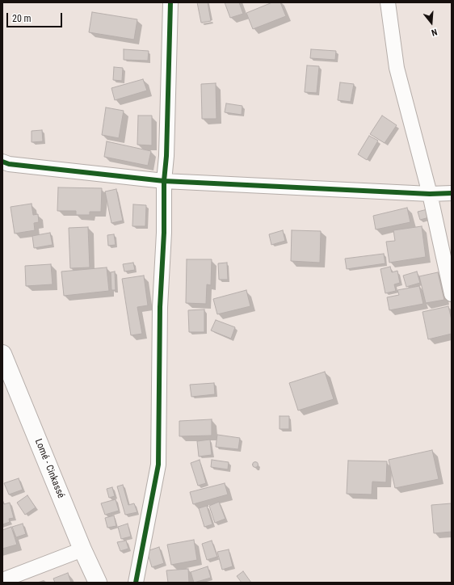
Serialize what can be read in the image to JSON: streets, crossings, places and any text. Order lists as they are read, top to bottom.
{
  "streets": {
    "highway": ["Lomé - Cinkassé"]
  },
  "scale_bar": "20 m",
  "north": "bottom"
}
